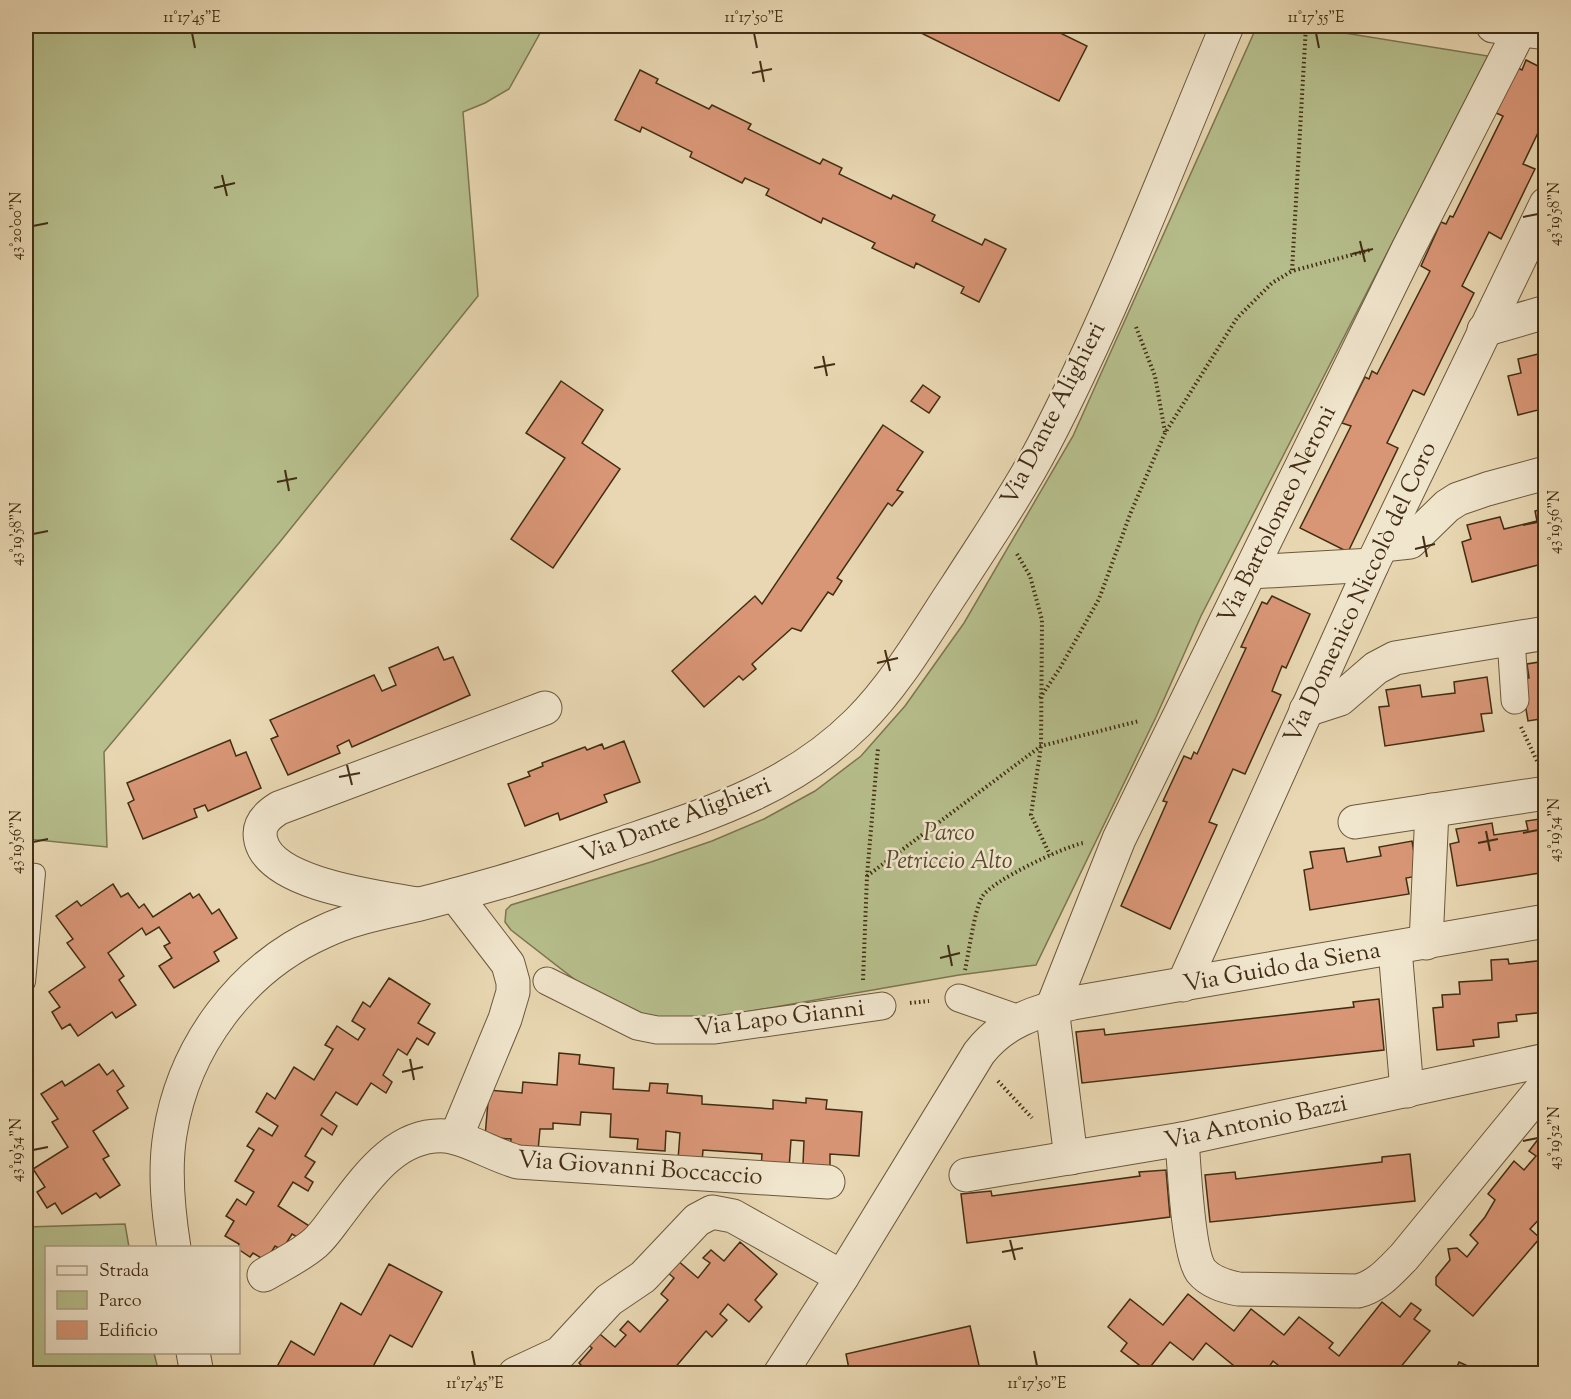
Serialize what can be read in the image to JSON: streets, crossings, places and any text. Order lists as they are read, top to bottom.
{
  "streets": {
    "street": [
      "Via Dante Alighieri",
      "Via Bartolomeo Neroni",
      "Via Domenico Niccolò del Coro",
      "Via Guido da Siena",
      "Via Lapo Gianni",
      "Via Antonio Bazzi",
      "Via Giovanni Boccaccio"
    ]
  },
  "crossings": [
    ["Via Bartolomeo Neroni", "Via Guido da Siena"],
    ["Via Domenico Niccolò del Coro", "Via Guido da Siena"]
  ],
  "parks": ["Parco Petriccio Alto"],
  "legend": ["Strada", "Parco", "Edificio"],
  "coordinates": [
    "11°17'45\"E",
    "11°17'50\"E",
    "11°17'55\"E",
    "43°19'58\"N",
    "43°20'00\"N",
    "43°19'56\"N",
    "43°19'54\"N",
    "43°19'52\"N"
  ]
}
